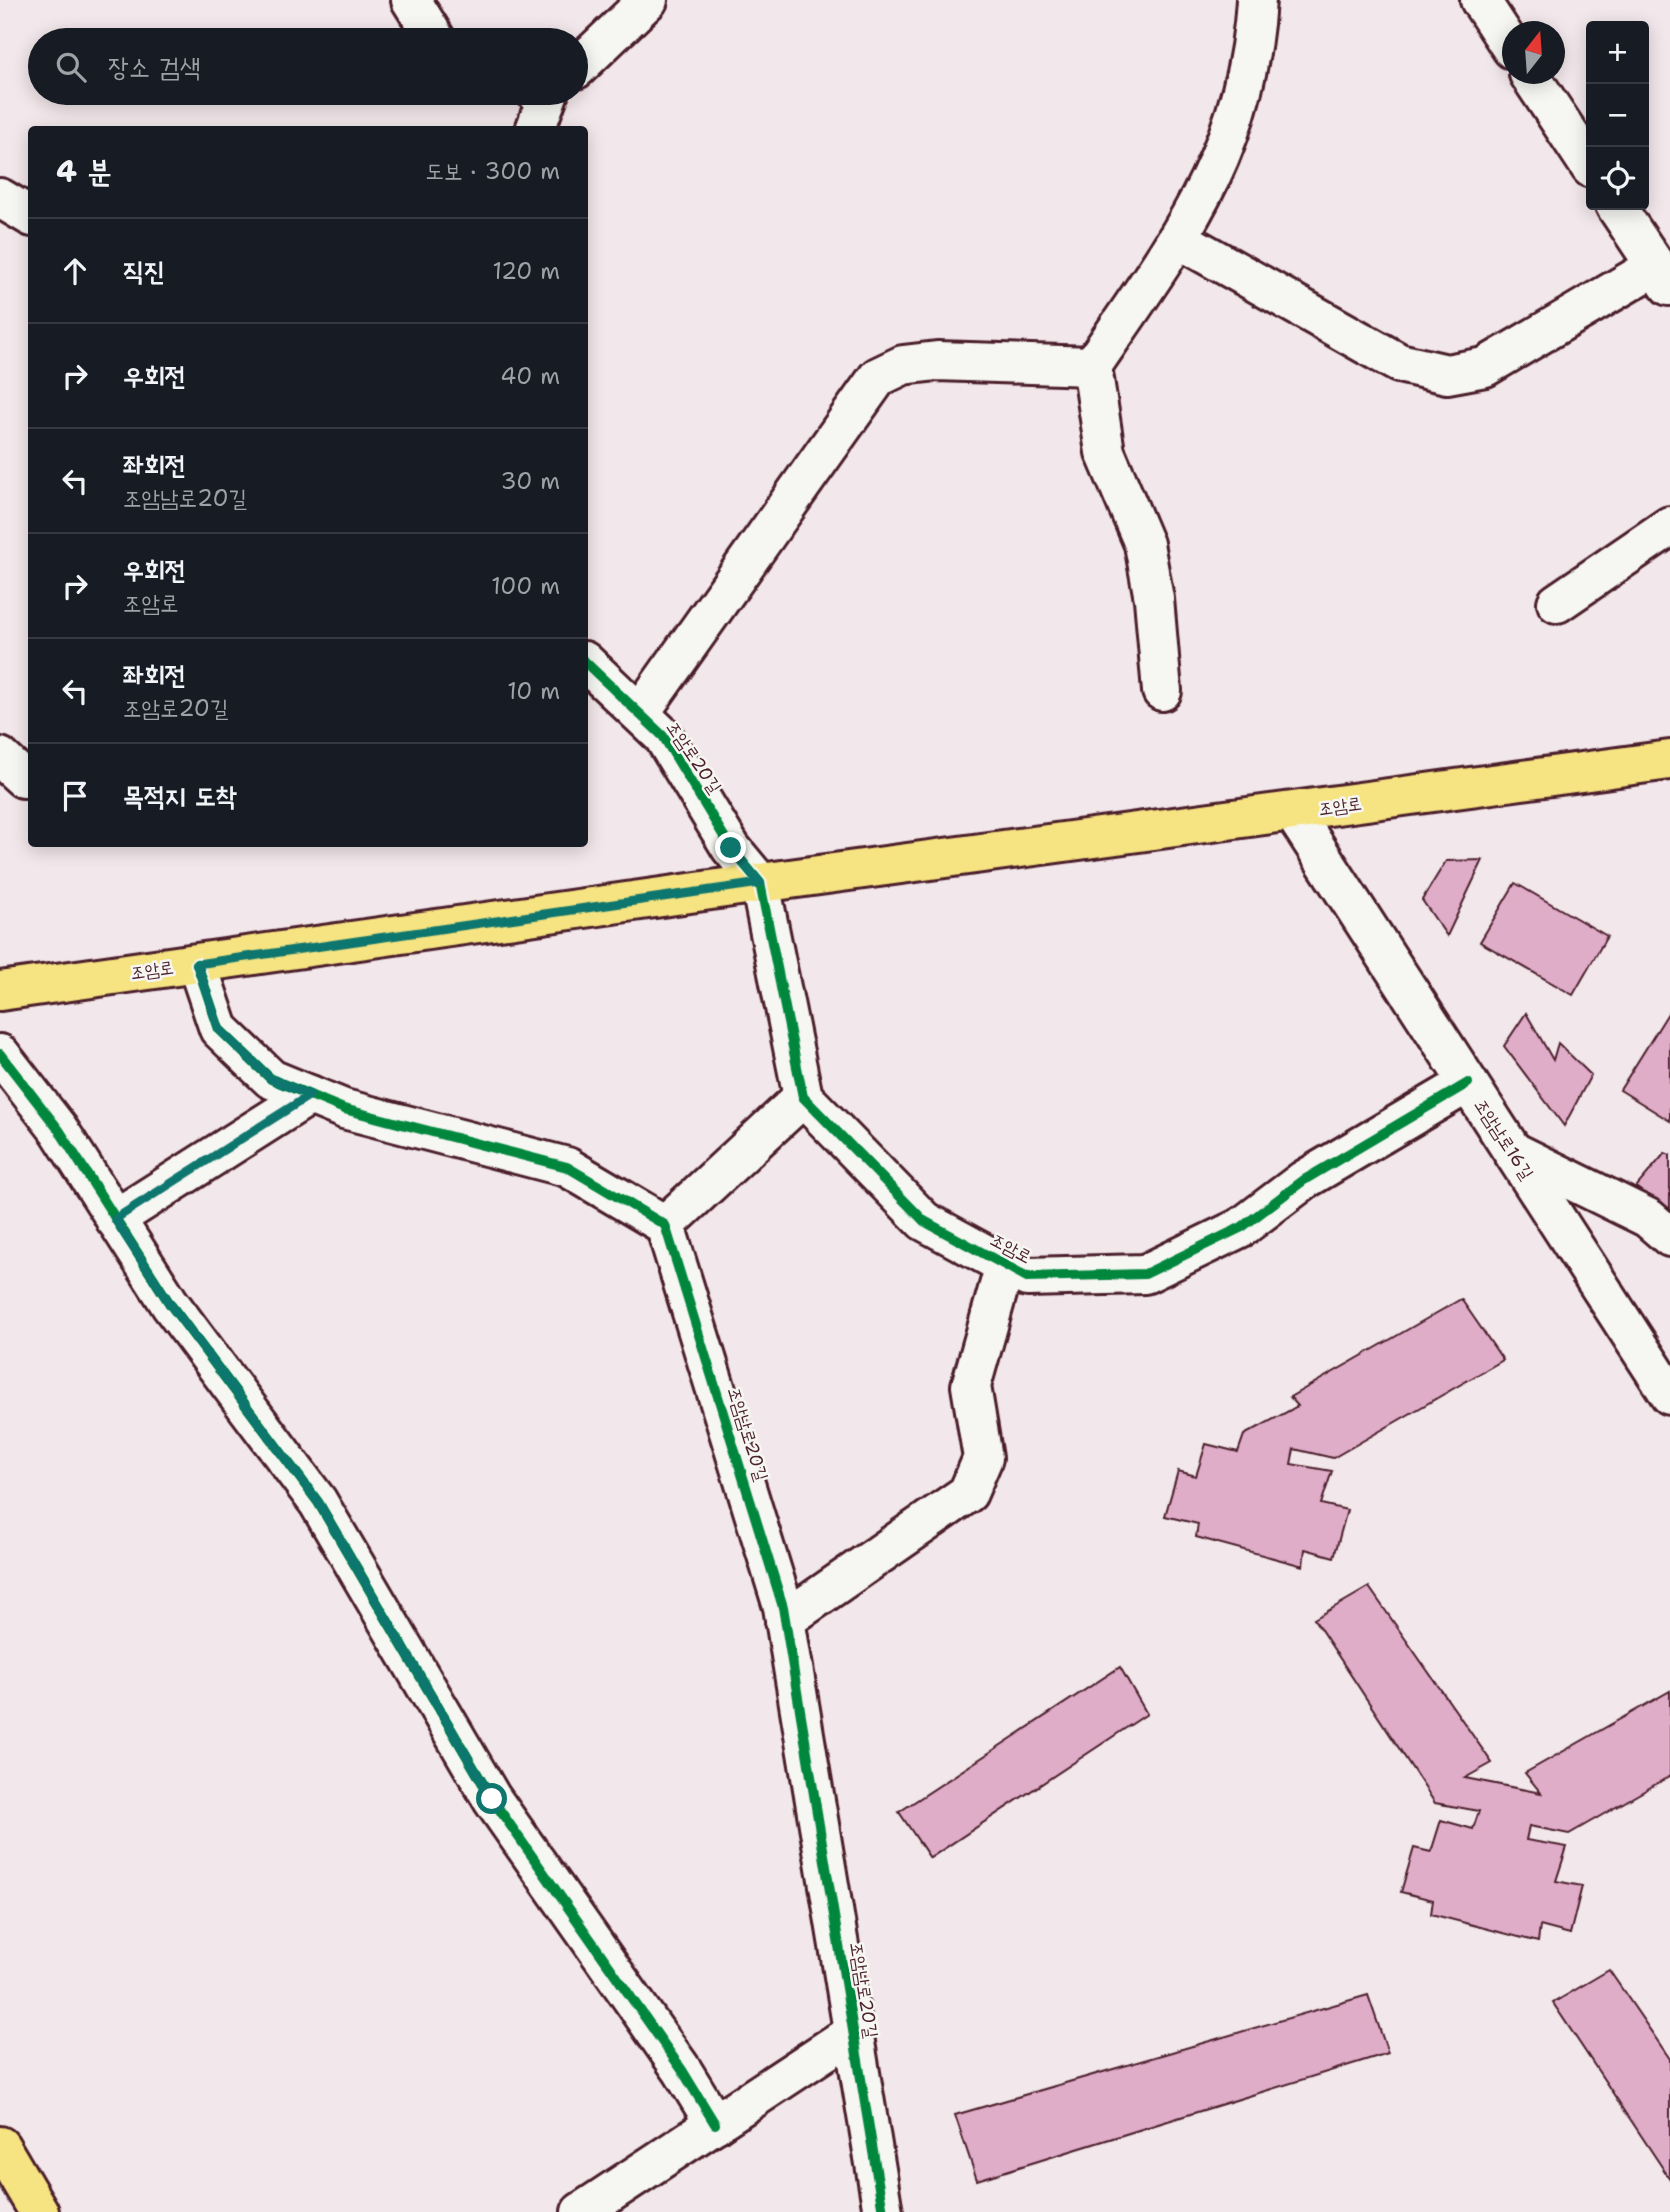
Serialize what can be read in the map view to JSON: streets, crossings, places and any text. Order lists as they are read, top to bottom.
{
  "streets": {
    "main road": ["조암로"],
    "street": ["조암로20길", "조암남로16길", "조암남로20길"]
  },
  "crossings": [
    ["조암로20길", "조암로"],
    ["조암로", "조암남로16길"]
  ],
  "north": "top",
  "page": {
    "map_buttons": ["+", "−"],
    "search": "장소 검색",
    "heading": ["4 분", "도보 · 300 m"],
    "list": [
      ["직진", "120 m"],
      ["우회전", "40 m"],
      ["좌회전", "조암남로20길", "30 m"],
      ["우회전", "조암로", "100 m"],
      ["좌회전", "조암로20길", "10 m"],
      "목적지 도착"
    ]
  }
}
